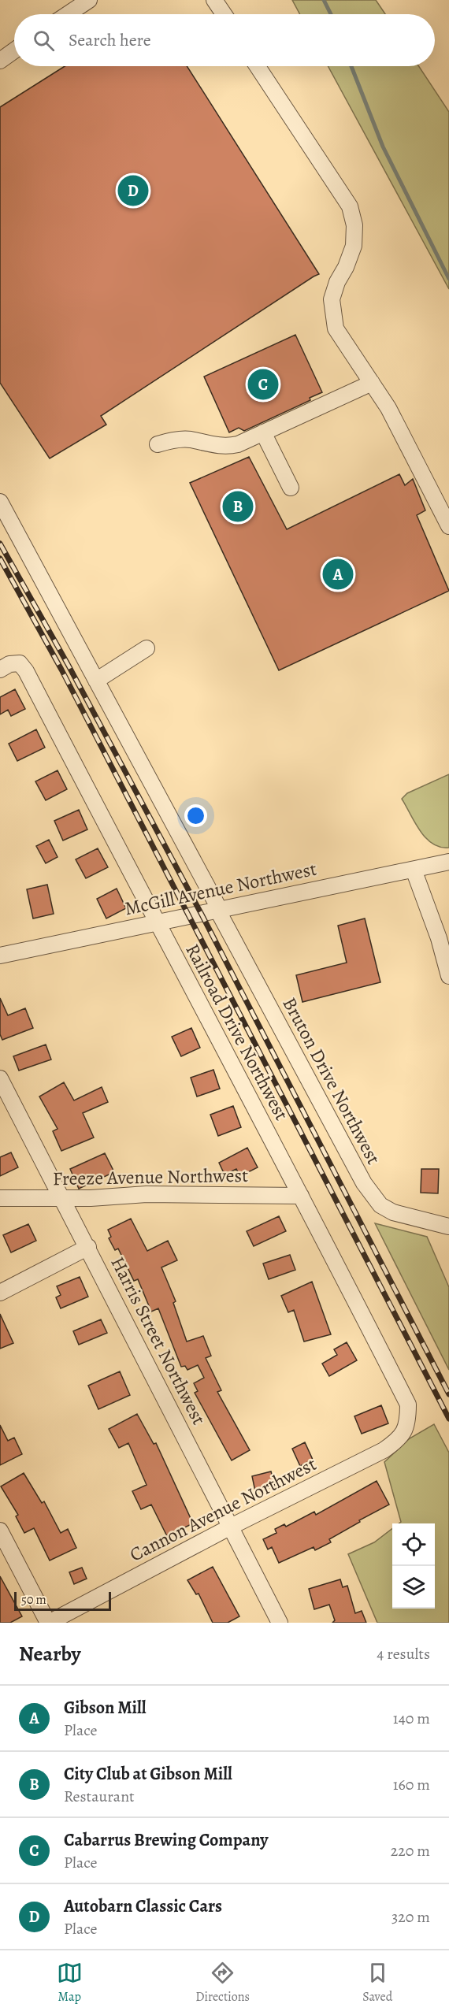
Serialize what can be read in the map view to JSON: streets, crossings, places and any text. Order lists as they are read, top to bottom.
{
  "streets": {
    "street": [
      "McGill Avenue Northwest",
      "Railroad Drive Northwest",
      "Bruton Drive Northwest",
      "Freeze Avenue Northwest",
      "Harris Street Northwest",
      "Cannon Avenue Northwest"
    ]
  },
  "crossings": [
    ["McGill Avenue Northwest", "Railroad Drive Northwest"],
    ["McGill Avenue Northwest", "Bruton Drive Northwest"],
    ["Railroad Drive Northwest", "Freeze Avenue Northwest"],
    ["Railroad Drive Northwest", "Cannon Avenue Northwest"],
    ["Freeze Avenue Northwest", "Harris Street Northwest"],
    ["Harris Street Northwest", "Cannon Avenue Northwest"]
  ],
  "scale_bar": "50 m",
  "page": {
    "search": "Search here",
    "pins": [
      "D",
      "C",
      "B",
      "A"
    ],
    "scale": "50 m",
    "heading": ["Nearby", "4 results"],
    "list": [
      {
        "mark": "A",
        "name": "Gibson Mill",
        "note": "Place",
        "value": "140 m"
      },
      {
        "mark": "B",
        "name": "City Club at Gibson Mill",
        "note": "Restaurant",
        "value": "160 m"
      },
      {
        "mark": "C",
        "name": "Cabarrus Brewing Company",
        "note": "Place",
        "value": "220 m"
      },
      {
        "mark": "D",
        "name": "Autobarn Classic Cars",
        "note": "Place",
        "value": "320 m"
      }
    ],
    "nav": ["Map", "Directions", "Saved"]
  }
}
